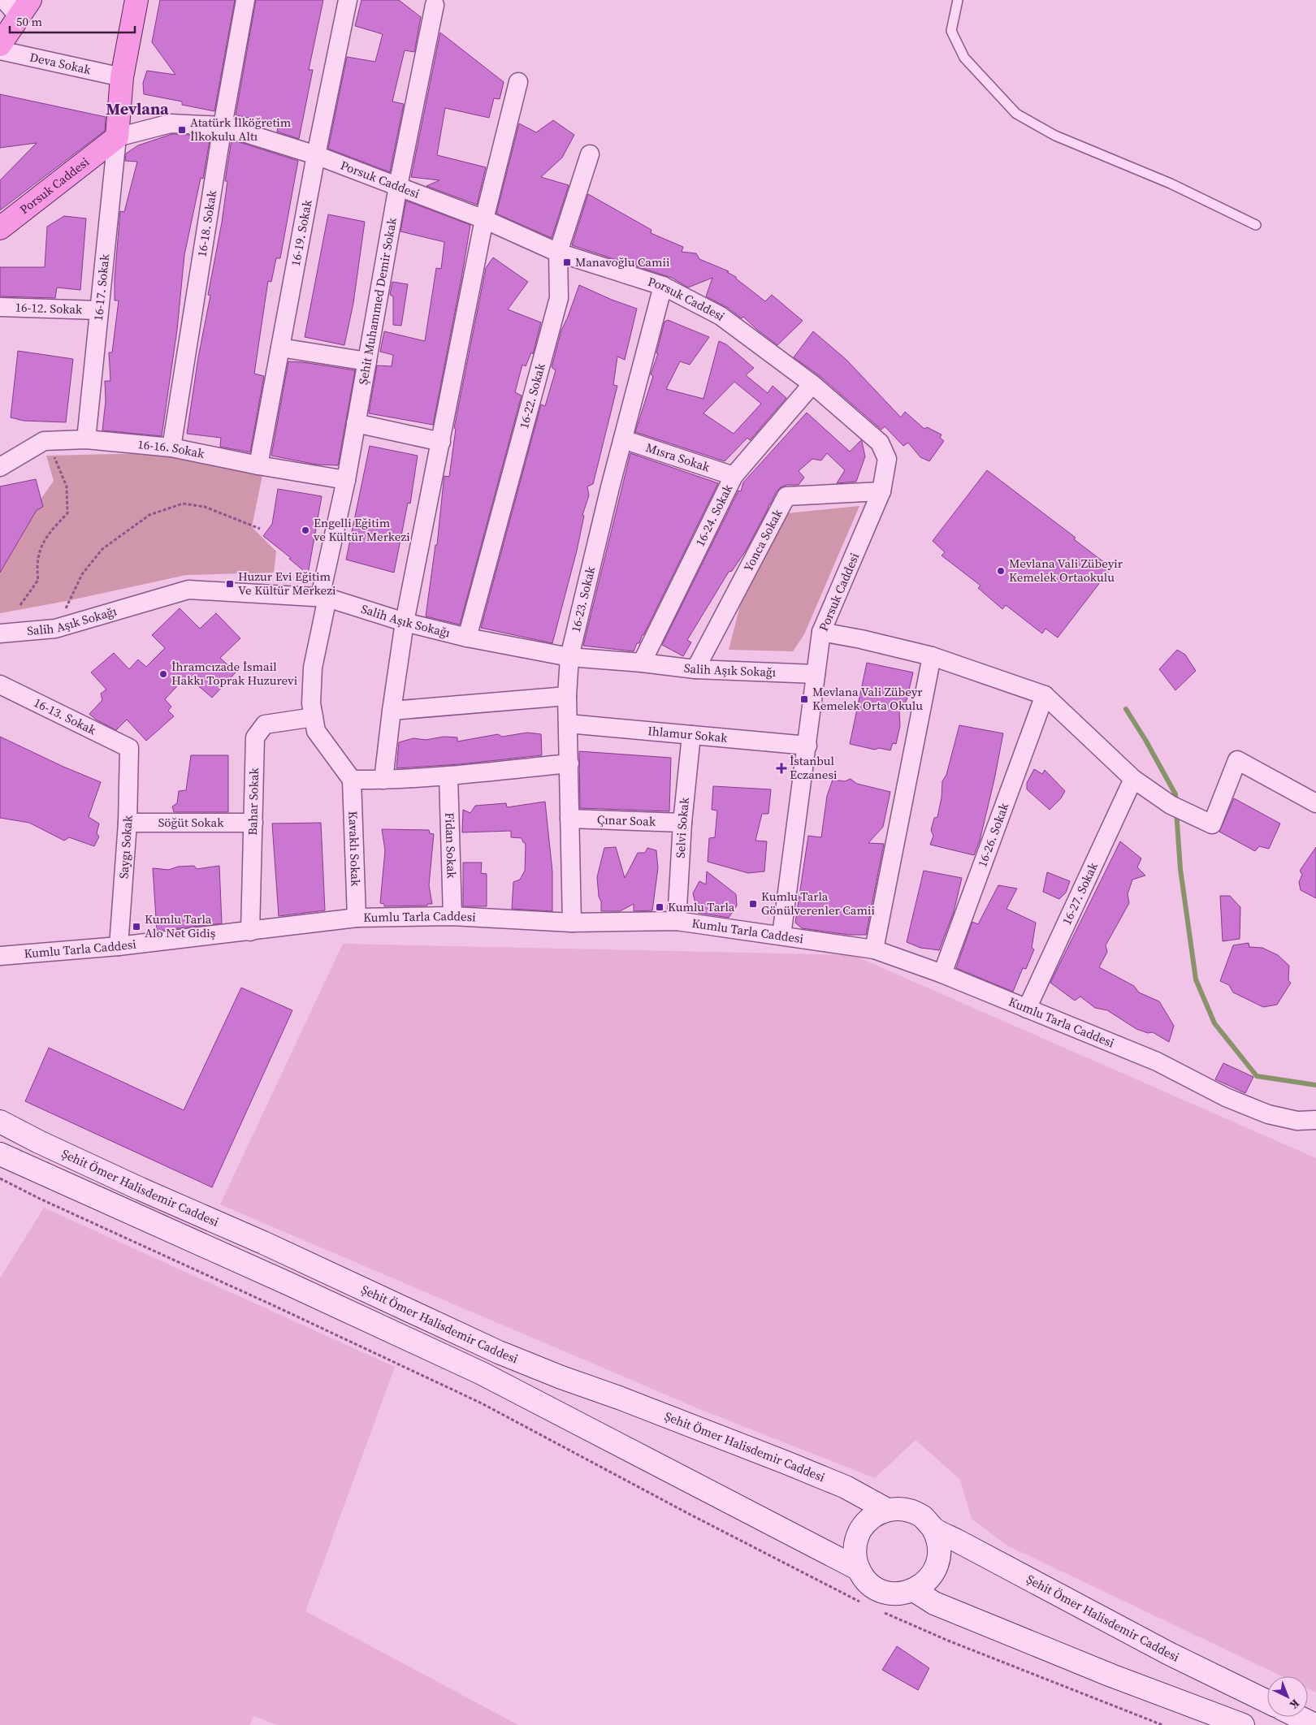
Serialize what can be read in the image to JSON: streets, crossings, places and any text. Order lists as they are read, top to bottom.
{
  "streets": {
    "main road": ["Porsuk Caddesi", "Şehit Ömer Halisdemir Caddesi"],
    "street": [
      "Deva Sokak",
      "16-18. Sokak",
      "16-19. Sokak",
      "16-17. Sokak",
      "Şehit Muhammed Demir Sokak",
      "16-12. Sokak",
      "16-22. Sokak",
      "16-16. Sokak",
      "Mısra Sokak",
      "16-24. Sokak",
      "Yonca Sokak",
      "16-23. Sokak",
      "Salih Aşık Sokağı",
      "16-13. Sokak",
      "Ihlamur Sokak",
      "Bahar Sokak",
      "Çınar Soak",
      "Söğüt Sokak",
      "Selvi Sokak",
      "16-26. Sokak",
      "Fidan Sokak",
      "Saygı Sokak",
      "Kavaklı Sokak",
      "16-27. Sokak",
      "Kumlu Tarla Caddesi"
    ]
  },
  "crossings": [
    ["Porsuk Caddesi", "16-18. Sokak"],
    ["Porsuk Caddesi", "16-19. Sokak"],
    ["Porsuk Caddesi", "16-17. Sokak"],
    ["Porsuk Caddesi", "Şehit Muhammed Demir Sokak"],
    ["Porsuk Caddesi", "16-22. Sokak"],
    ["Porsuk Caddesi", "16-24. Sokak"],
    ["Porsuk Caddesi", "Yonca Sokak"],
    ["Porsuk Caddesi", "16-23. Sokak"],
    ["Porsuk Caddesi", "Salih Aşık Sokağı"],
    ["Porsuk Caddesi", "Ihlamur Sokak"],
    ["Porsuk Caddesi", "Kumlu Tarla Caddesi"],
    ["16-18. Sokak", "16-16. Sokak"],
    ["16-19. Sokak", "16-16. Sokak"],
    ["16-17. Sokak", "16-12. Sokak"],
    ["16-17. Sokak", "16-16. Sokak"],
    ["Şehit Muhammed Demir Sokak", "16-16. Sokak"],
    ["Şehit Muhammed Demir Sokak", "Salih Aşık Sokağı"],
    ["Şehit Muhammed Demir Sokak", "Bahar Sokak"],
    ["Şehit Muhammed Demir Sokak", "Kavaklı Sokak"],
    ["16-22. Sokak", "Salih Aşık Sokağı"],
    ["Mısra Sokak", "16-24. Sokak"],
    ["Mısra Sokak", "16-23. Sokak"],
    ["16-24. Sokak", "Salih Aşık Sokağı"],
    ["Yonca Sokak", "Salih Aşık Sokağı"],
    ["16-23. Sokak", "Salih Aşık Sokağı"],
    ["16-23. Sokak", "Ihlamur Sokak"],
    ["16-23. Sokak", "Çınar Soak"],
    ["16-23. Sokak", "Kumlu Tarla Caddesi"],
    ["16-13. Sokak", "Saygı Sokak"],
    ["Ihlamur Sokak", "Selvi Sokak"],
    ["Bahar Sokak", "Söğüt Sokak"],
    ["Bahar Sokak", "Kumlu Tarla Caddesi"],
    ["Çınar Soak", "Selvi Sokak"],
    ["Söğüt Sokak", "Saygı Sokak"],
    ["Selvi Sokak", "Kumlu Tarla Caddesi"],
    ["16-26. Sokak", "Kumlu Tarla Caddesi"],
    ["Fidan Sokak", "Kumlu Tarla Caddesi"],
    ["Saygı Sokak", "Kumlu Tarla Caddesi"],
    ["Kavaklı Sokak", "Kumlu Tarla Caddesi"],
    ["16-27. Sokak", "Kumlu Tarla Caddesi"]
  ],
  "districts": ["Mevlana"],
  "places": {
    "transit": [
      "Atatürk İlköğretim İlkokulu Altı",
      "Manavoğlu Camii",
      "Huzur Evi Eğitim Ve Kültür Merkezi",
      "Mevlana Vali Zübeyr Kemelek Orta Okulu",
      "Kumlu Tarla Gönülverenler Camii",
      "Kumlu Tarla",
      "Kumlu Tarla Alo Net Gidiş"
    ],
    "other": ["Engelli Eğitim ve Kültür Merkezi", "Mevlana Vali Zübeyir Kemelek Ortaokulu", "İhramcızade İsmail Hakkı Toprak Huzurevi"],
    "health": ["İstanbul Eczanesi"]
  },
  "scale_bar": "50 m",
  "north": "bottom right"
}
